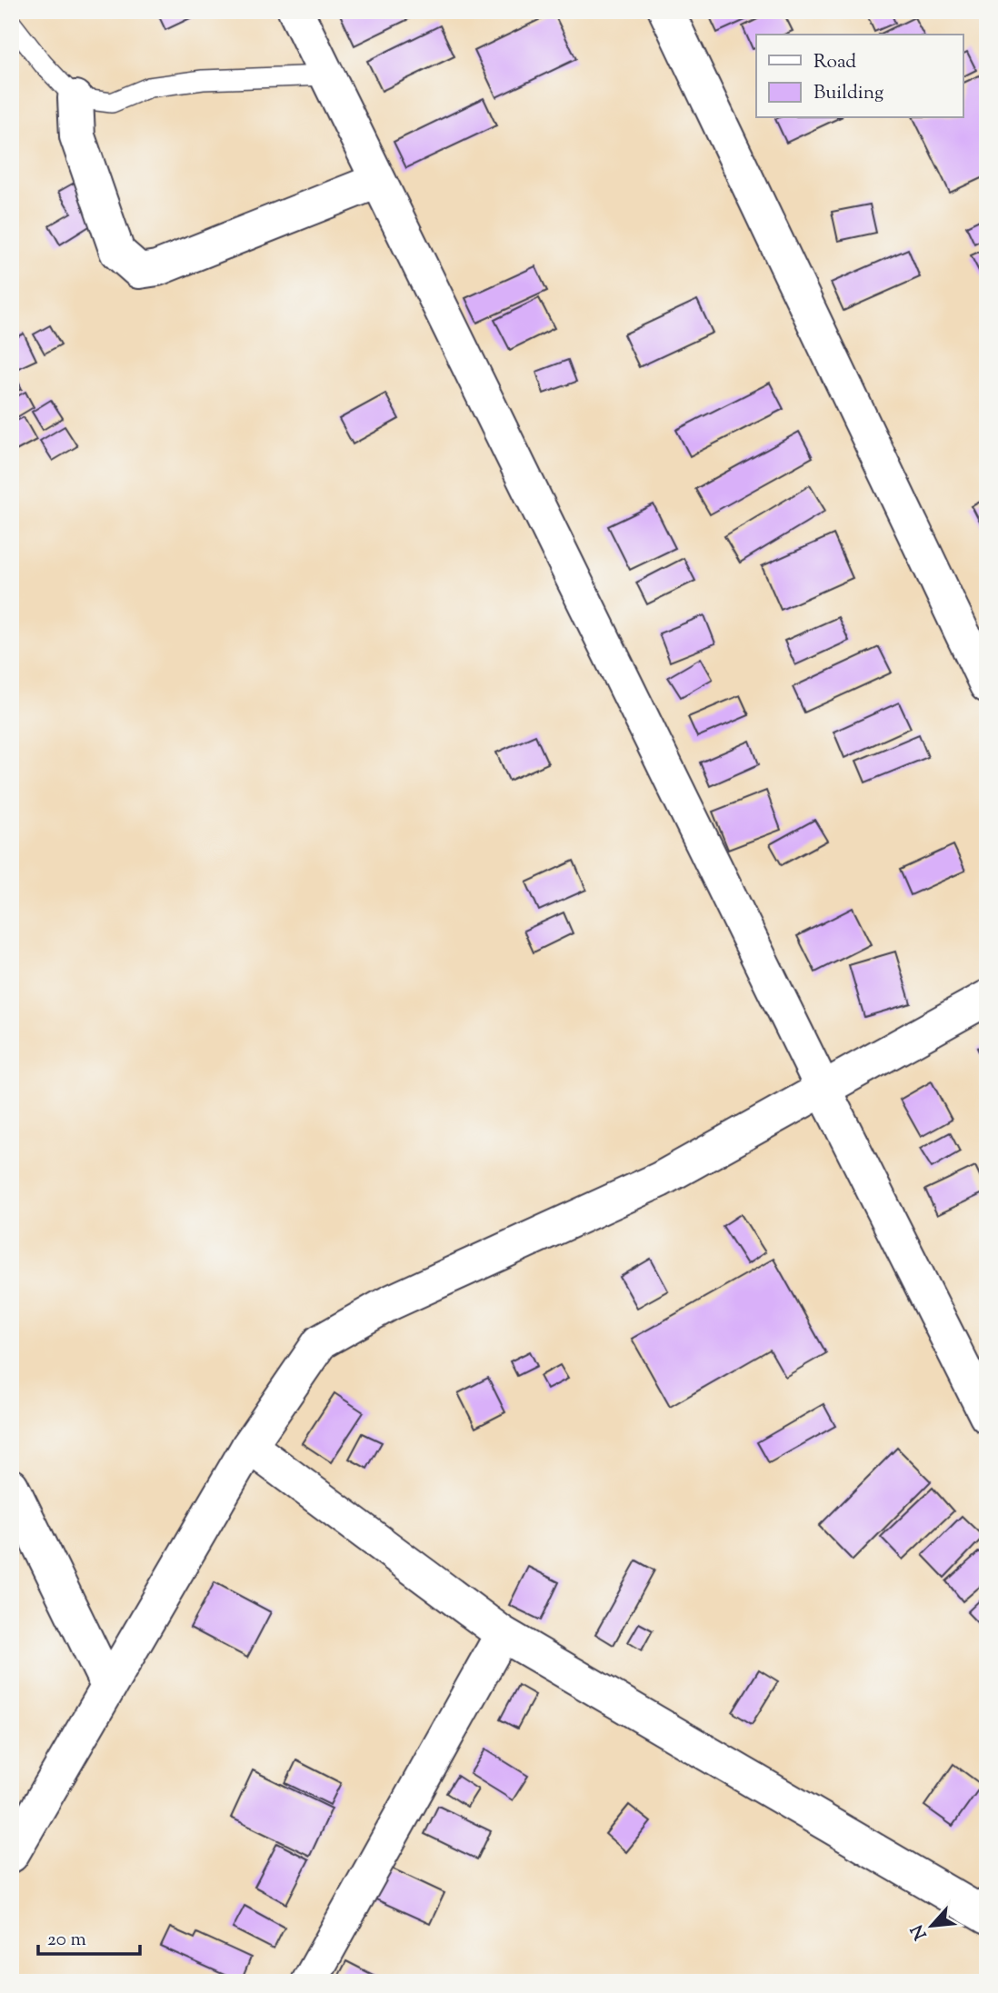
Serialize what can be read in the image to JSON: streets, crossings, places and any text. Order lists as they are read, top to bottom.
{
  "legend": ["Road", "Building"],
  "scale_bar": "20 m",
  "north": "bottom left"
}
